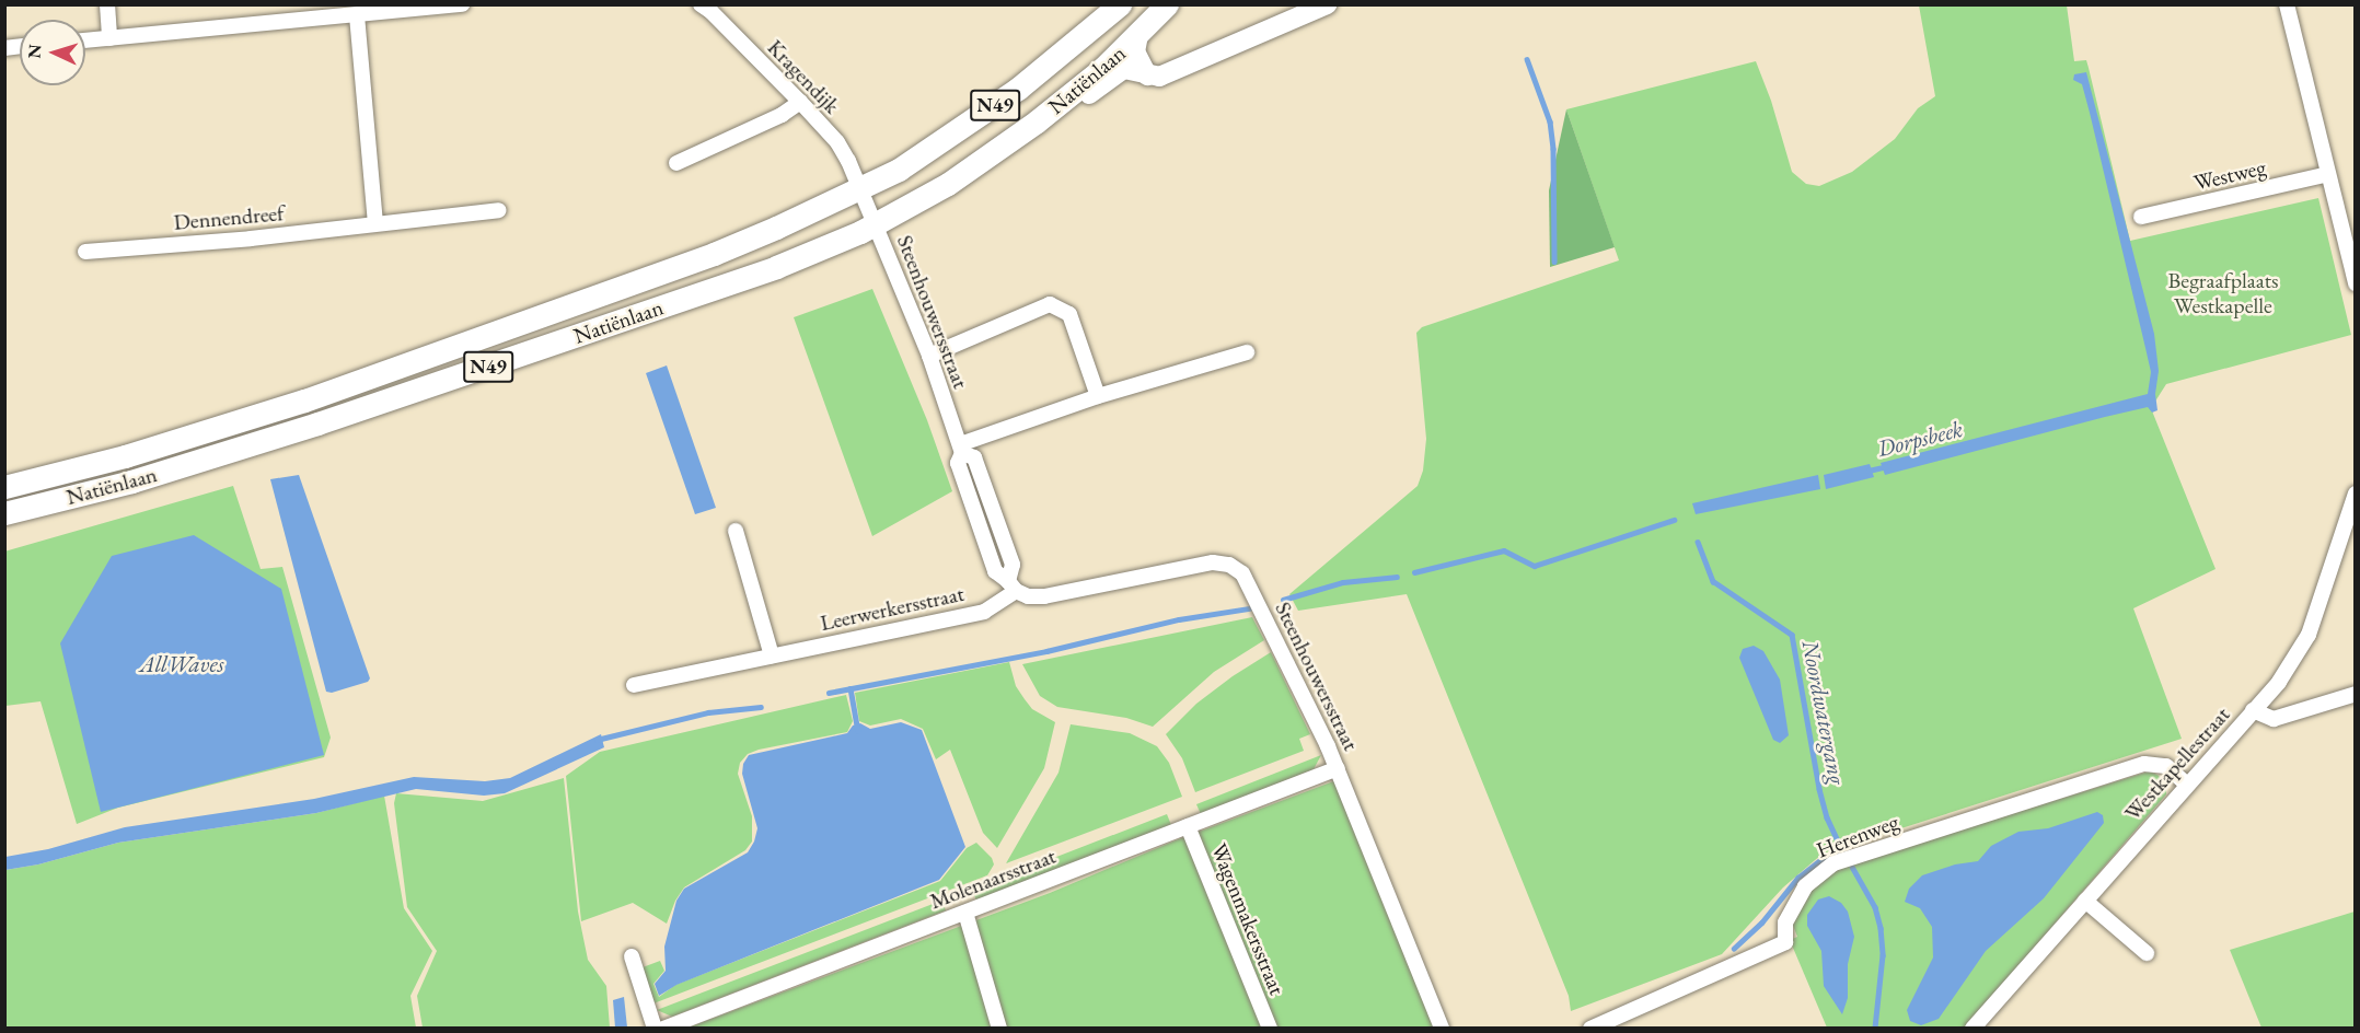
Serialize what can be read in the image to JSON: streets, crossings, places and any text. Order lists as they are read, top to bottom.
{
  "streets": {
    "main road": ["Natiënlaan", "N49"],
    "street": [
      "Kragendijk",
      "Westweg",
      "Dennendreef",
      "Steenhouwersstraat",
      "Leerwerkersstraat",
      "Westkapellestraat",
      "Herenweg",
      "Molenaarsstraat",
      "Wagenmakersstraat"
    ]
  },
  "crossings": [
    ["Kragendijk", "Natiënlaan"],
    ["Kragendijk", "Steenhouwersstraat"],
    ["Natiënlaan", "Steenhouwersstraat"],
    ["Steenhouwersstraat", "Leerwerkersstraat"],
    ["Steenhouwersstraat", "Molenaarsstraat"],
    ["Westkapellestraat", "Herenweg"],
    ["Molenaarsstraat", "Wagenmakersstraat"]
  ],
  "water": ["Dorpsbeek", "AllWaves", "Noordwatergang"],
  "parks": ["Begraafplaats Westkapelle"],
  "north": "left"
}
